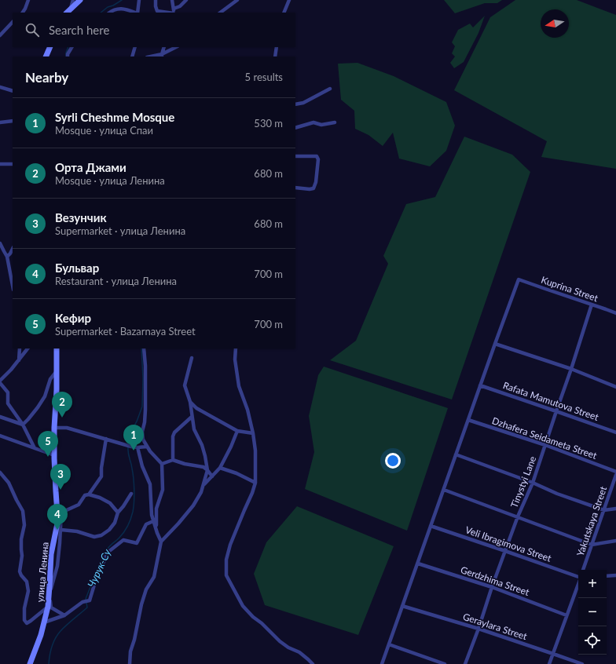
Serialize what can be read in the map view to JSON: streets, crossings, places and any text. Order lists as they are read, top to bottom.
{
  "streets": {
    "main road": ["улица Ленина"],
    "street": [
      "Kuprina Street",
      "Rafata Mamutova Street",
      "Dzhafera Seidameta Street",
      "Tinystyi Lane",
      "Yakutskaya Street",
      "Veli Ibragimova Street",
      "Gerdzhima Street",
      "Geraylara Street"
    ]
  },
  "crossings": [
    ["Kuprina Street", "Tinystyi Lane"],
    ["Rafata Mamutova Street", "Tinystyi Lane"],
    ["Dzhafera Seidameta Street", "Tinystyi Lane"],
    ["Tinystyi Lane", "Veli Ibragimova Street"],
    ["Tinystyi Lane", "Gerdzhima Street"],
    ["Tinystyi Lane", "Geraylara Street"]
  ],
  "water": ["Чурук-Су"],
  "north": "left",
  "page": {
    "search": "Search here",
    "heading": ["Nearby", "5 results"],
    "list": [
      {
        "mark": "1",
        "name": "Syrli Cheshme Mosque",
        "note": "Mosque · улица Спаи",
        "value": "530 m"
      },
      {
        "mark": "2",
        "name": "Орта Джами",
        "note": "Mosque · улица Ленина",
        "value": "680 m"
      },
      {
        "mark": "3",
        "name": "Везунчик",
        "note": "Supermarket · улица Ленина",
        "value": "680 m"
      },
      {
        "mark": "4",
        "name": "Бульвар",
        "note": "Restaurant · улица Ленина",
        "value": "700 m"
      },
      {
        "mark": "5",
        "name": "Кефир",
        "note": "Supermarket · Bazarnaya Street",
        "value": "700 m"
      }
    ],
    "pins": [
      "2",
      "1",
      "5",
      "3",
      "4"
    ],
    "map_buttons": ["+", "−"]
  }
}
